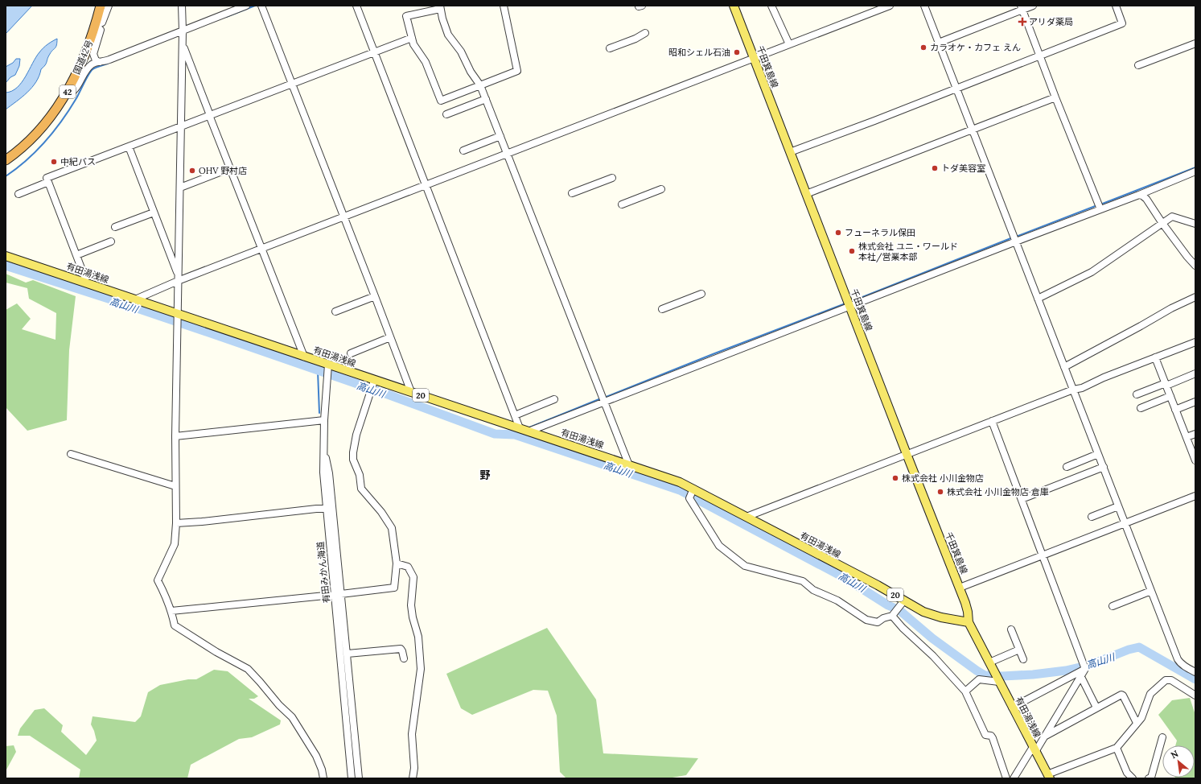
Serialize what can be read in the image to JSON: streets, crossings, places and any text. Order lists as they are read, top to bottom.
{
  "streets": {
    "highway": ["国道42号", "42"],
    "main road": ["千田箕島線", "有田湯浅線", "20"],
    "street": ["有田みかん海道"]
  },
  "crossings": [
    ["千田箕島線", "有田湯浅線"],
    ["有田湯浅線", "有田みかん海道"]
  ],
  "districts": ["野"],
  "water": ["高山川"],
  "places": {
    "health": ["アリダ薬局"],
    "other": [
      "カラオケ・カフェ えん",
      "昭和シェル石油",
      "中紀バス",
      "トダ美容室",
      "OHV 野村店",
      "フューネラル保田",
      "株式会社 ユニ・ワールド 本社/営業本部",
      "株式会社 小川金物店",
      "株式会社 小川金物店 倉庫"
    ]
  },
  "north": "top left"
}
